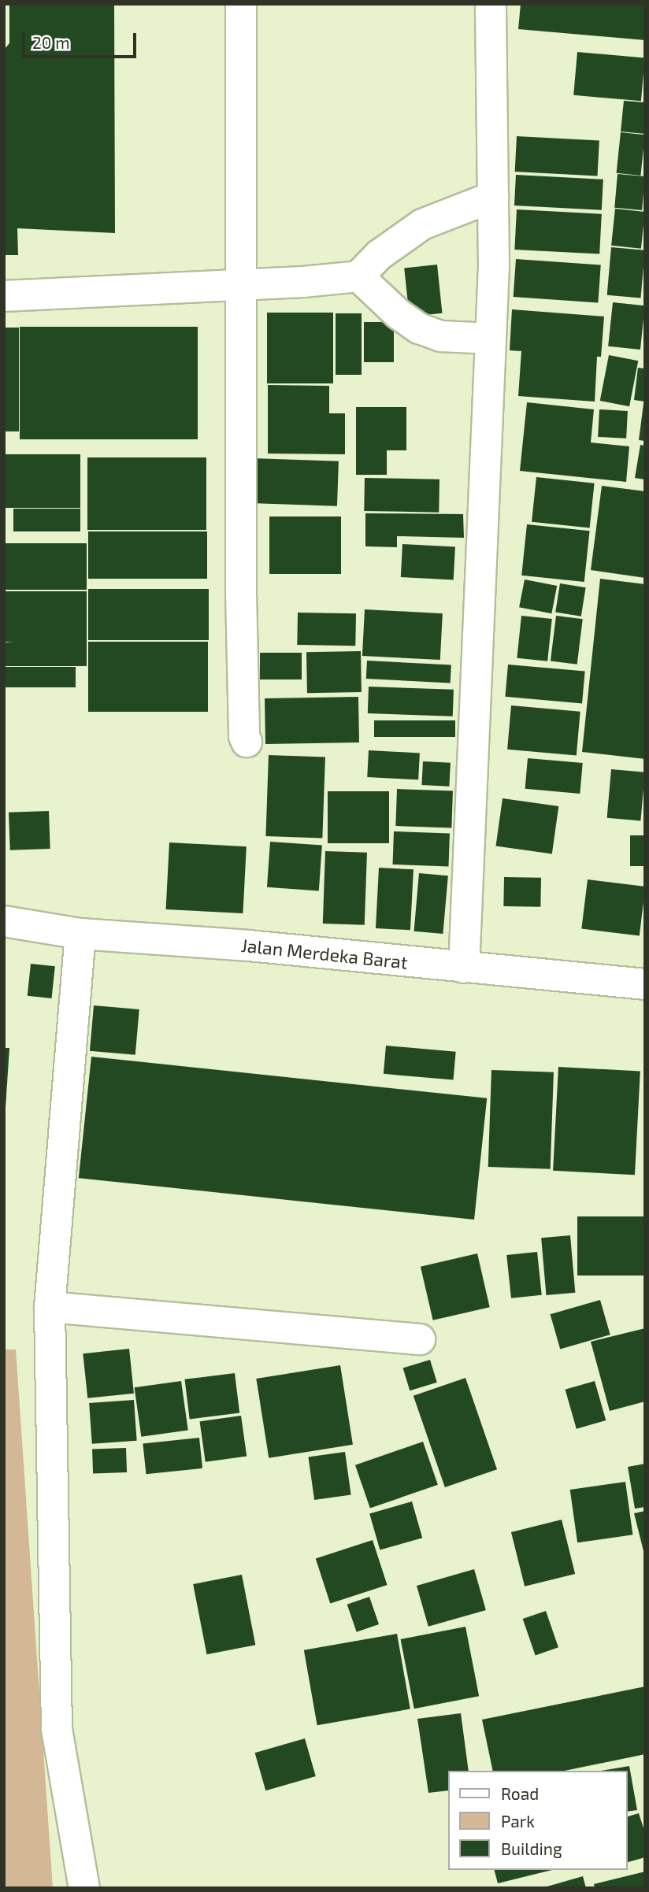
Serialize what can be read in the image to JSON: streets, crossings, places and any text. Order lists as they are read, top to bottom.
{
  "streets": {
    "street": ["Jalan Merdeka Barat"]
  },
  "legend": ["Road", "Park", "Building"],
  "scale_bar": "20 m"
}
